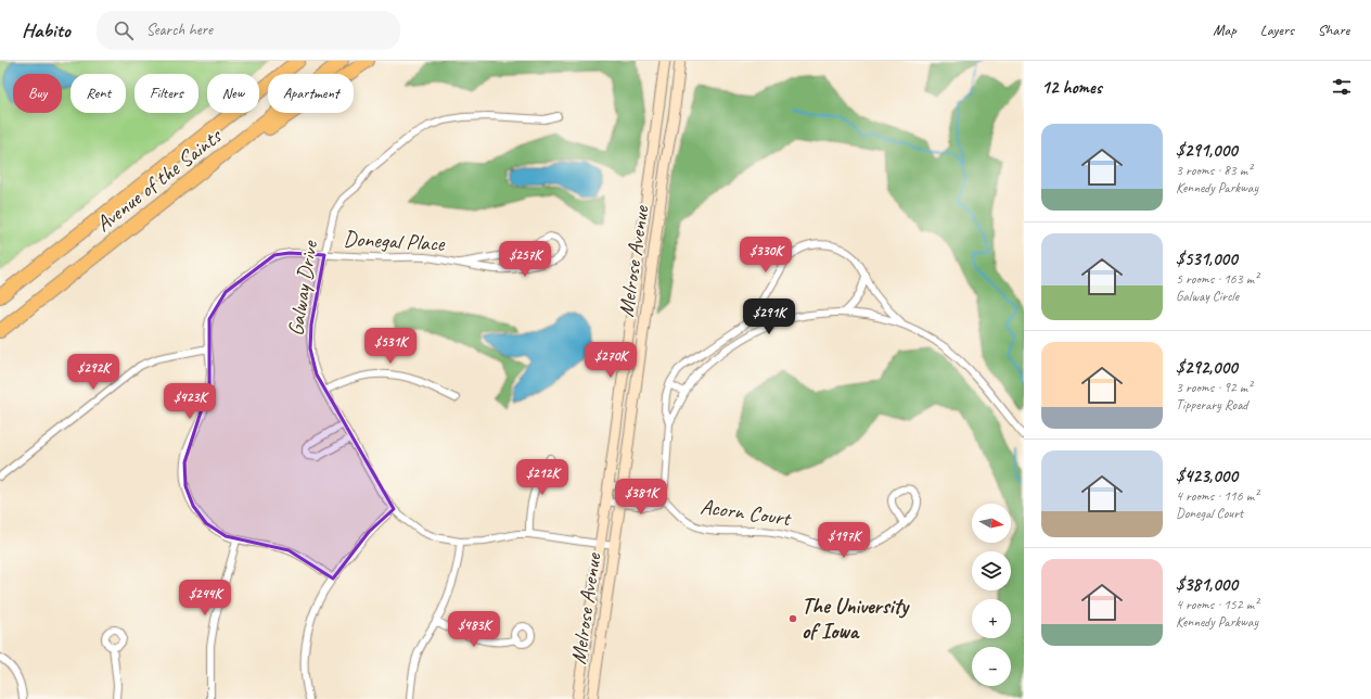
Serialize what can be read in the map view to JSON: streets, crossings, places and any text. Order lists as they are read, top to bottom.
{
  "streets": {
    "highway": ["Avenue of the Saints"],
    "main road": ["Melrose Avenue"],
    "street": ["Donegal Place", "Galway Drive", "Acorn Court"]
  },
  "crossings": [
    ["Donegal Place", "Galway Drive"],
    ["Melrose Avenue", "Galway Drive"]
  ],
  "places": ["The University of Iowa"],
  "north": "right",
  "page": {
    "header": "Habito",
    "search": "Search here",
    "nav": ["Map", "Layers", "Share"],
    "heading": "12 homes",
    "chip": [
      "Buy",
      "Rent",
      "Filters",
      "New",
      "Apartment"
    ],
    "list": [
      {
        "name": "$291,000",
        "note": "3 rooms · 83 m² · Kennedy Parkway"
      },
      {
        "name": "$531,000",
        "note": "5 rooms · 163 m² · Galway Circle"
      },
      {
        "name": "$292,000",
        "note": "3 rooms · 92 m² · Tipperary Road"
      },
      {
        "name": "$423,000",
        "note": "4 rooms · 116 m² · Donegal Court"
      },
      {
        "name": "$381,000",
        "note": "4 rooms · 152 m² · Kennedy Parkway"
      }
    ],
    "price": [
      "$330K",
      "$257K",
      "$291K",
      "$531K",
      "$270K",
      "$292K",
      "$423K",
      "$212K",
      "$381K",
      "$197K",
      "$244K",
      "$483K"
    ],
    "map_buttons": ["+", "−"]
  }
}
